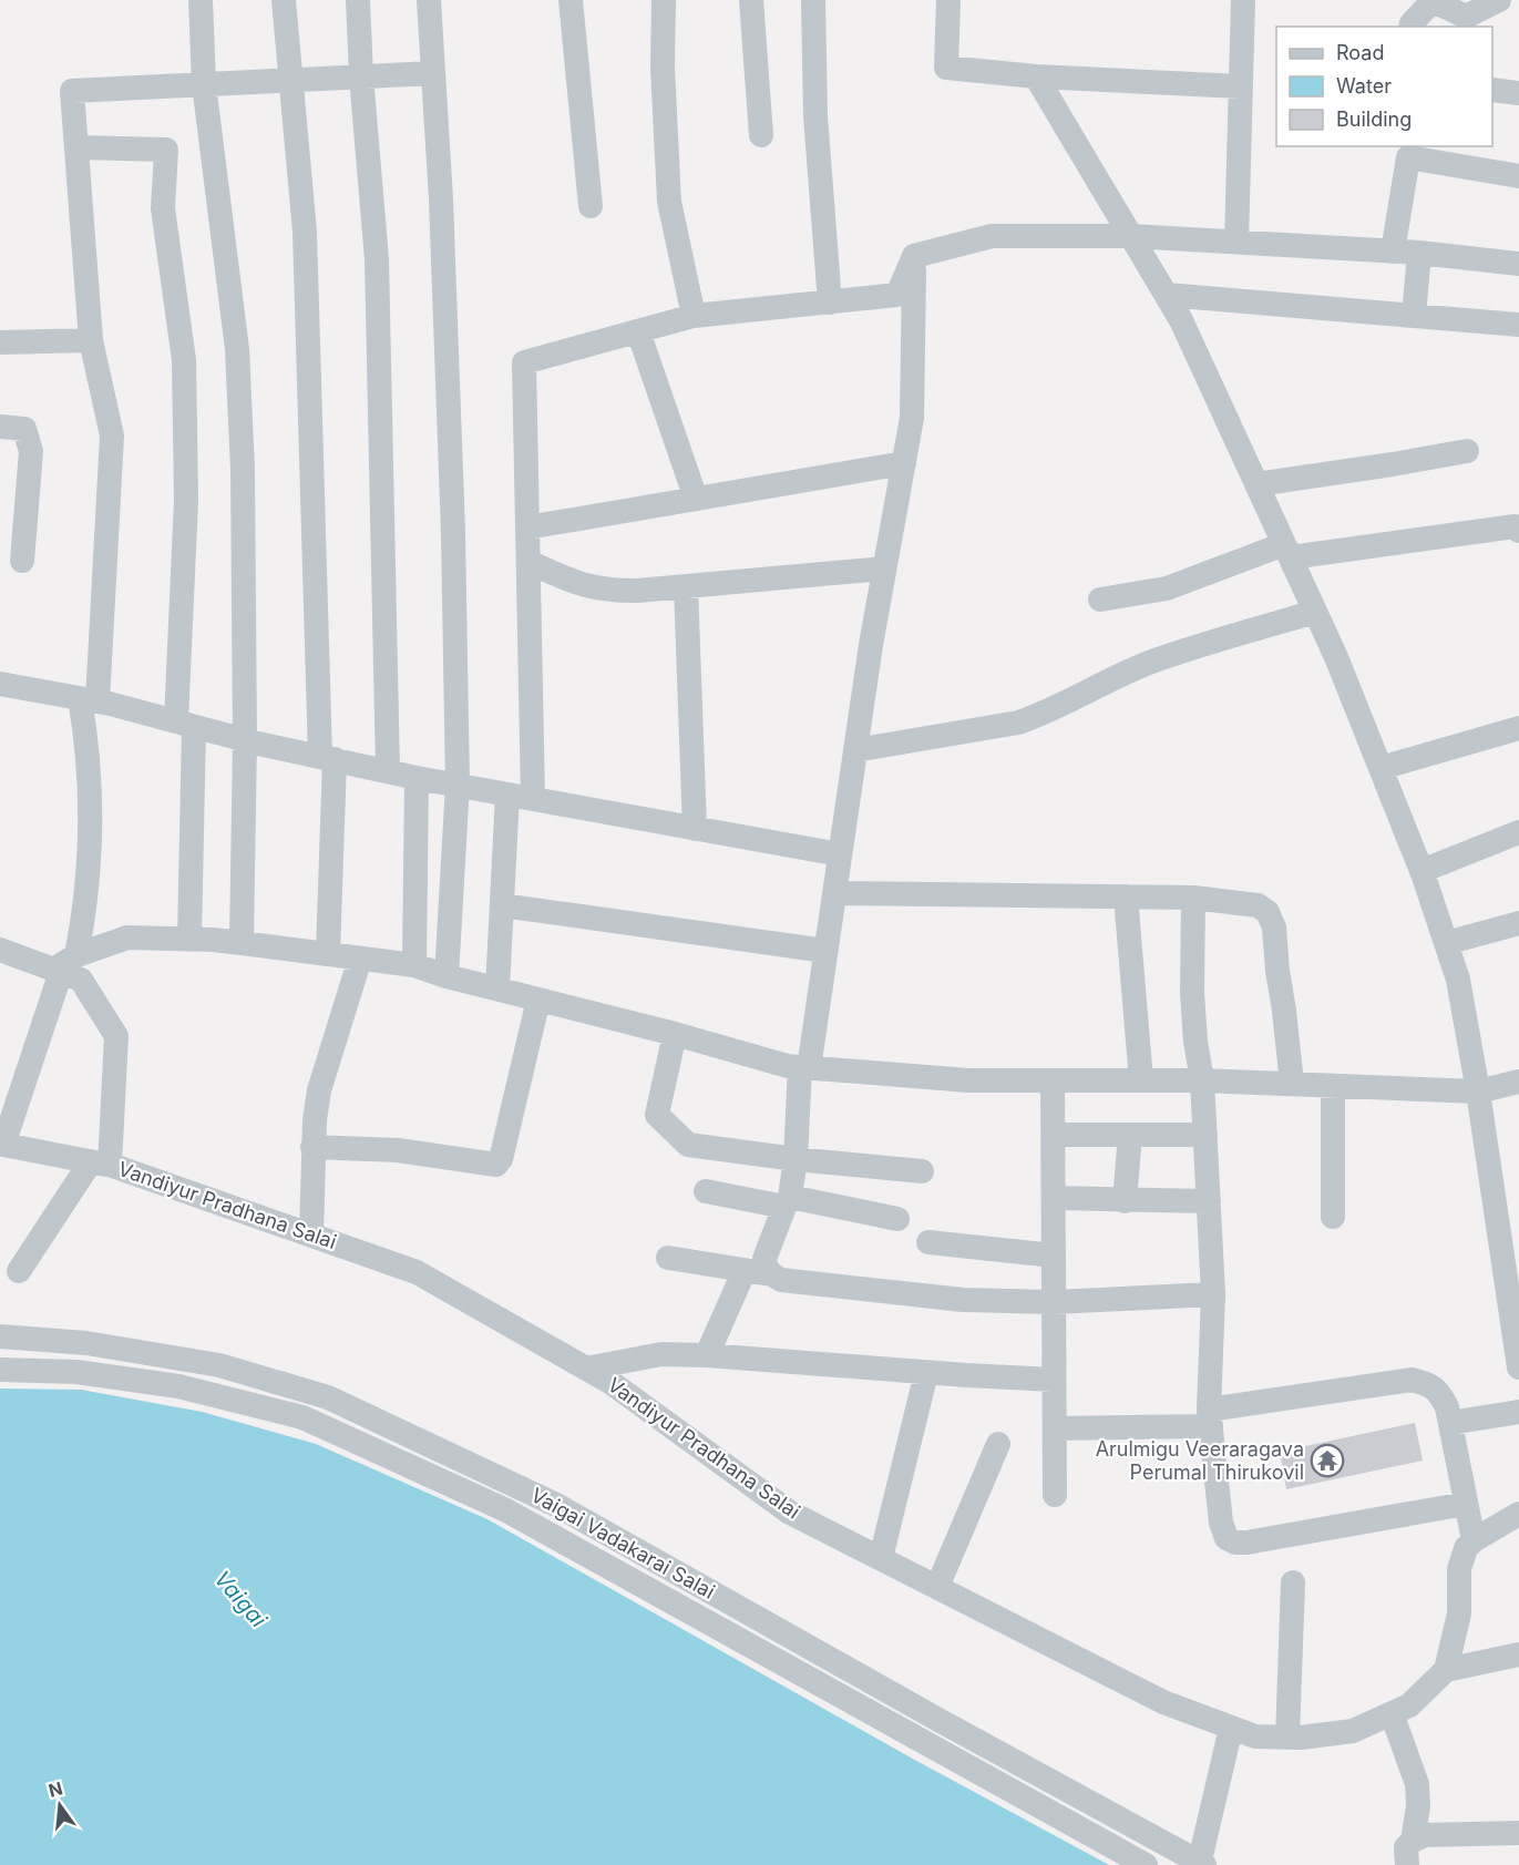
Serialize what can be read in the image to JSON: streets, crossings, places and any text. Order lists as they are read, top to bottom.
{
  "streets": {
    "street": ["Vandiyur Pradhana Salai", "Vaigai Vadakarai Salai"]
  },
  "water": ["Vaigai"],
  "places": {
    "temple": ["Arulmigu Veeraragava Perumal Thirukovil"]
  },
  "legend": ["Road", "Water", "Building"],
  "north": "top"
}
